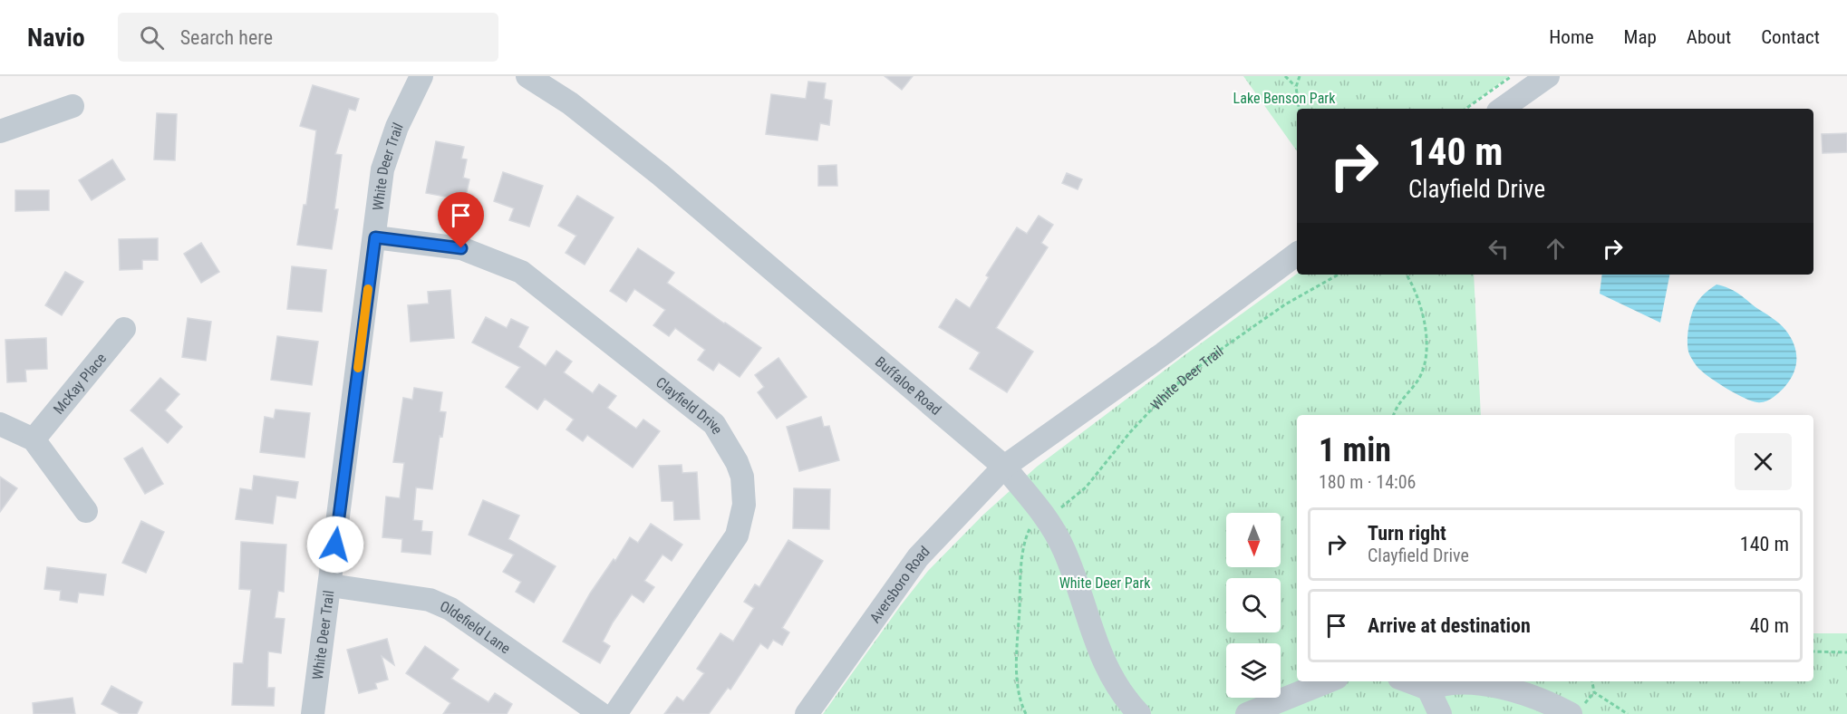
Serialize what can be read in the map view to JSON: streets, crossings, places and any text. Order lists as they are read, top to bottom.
{
  "streets": {
    "street": [
      "White Deer Trail",
      "McKay Place",
      "Buffaloe Road",
      "Clayfield Drive",
      "Aversboro Road",
      "Oldefield Lane"
    ]
  },
  "crossings": [
    ["White Deer Trail", "Clayfield Drive"],
    ["White Deer Trail", "Oldefield Lane"],
    ["Buffaloe Road", "Aversboro Road"]
  ],
  "parks": ["Lake Benson Park", "White Deer Park"],
  "north": "bottom",
  "page": {
    "header": "Navio",
    "search": "Search here",
    "nav": [
      "Home",
      "Map",
      "About",
      "Contact"
    ],
    "turn": ["140 m", "Clayfield Drive"],
    "heading": ["1 min", "180 m · 14:06"],
    "list": [
      {
        "name": "Turn right",
        "note": "Clayfield Drive",
        "value": "140 m"
      },
      {
        "name": "Arrive at destination",
        "value": "40 m"
      }
    ]
  }
}
